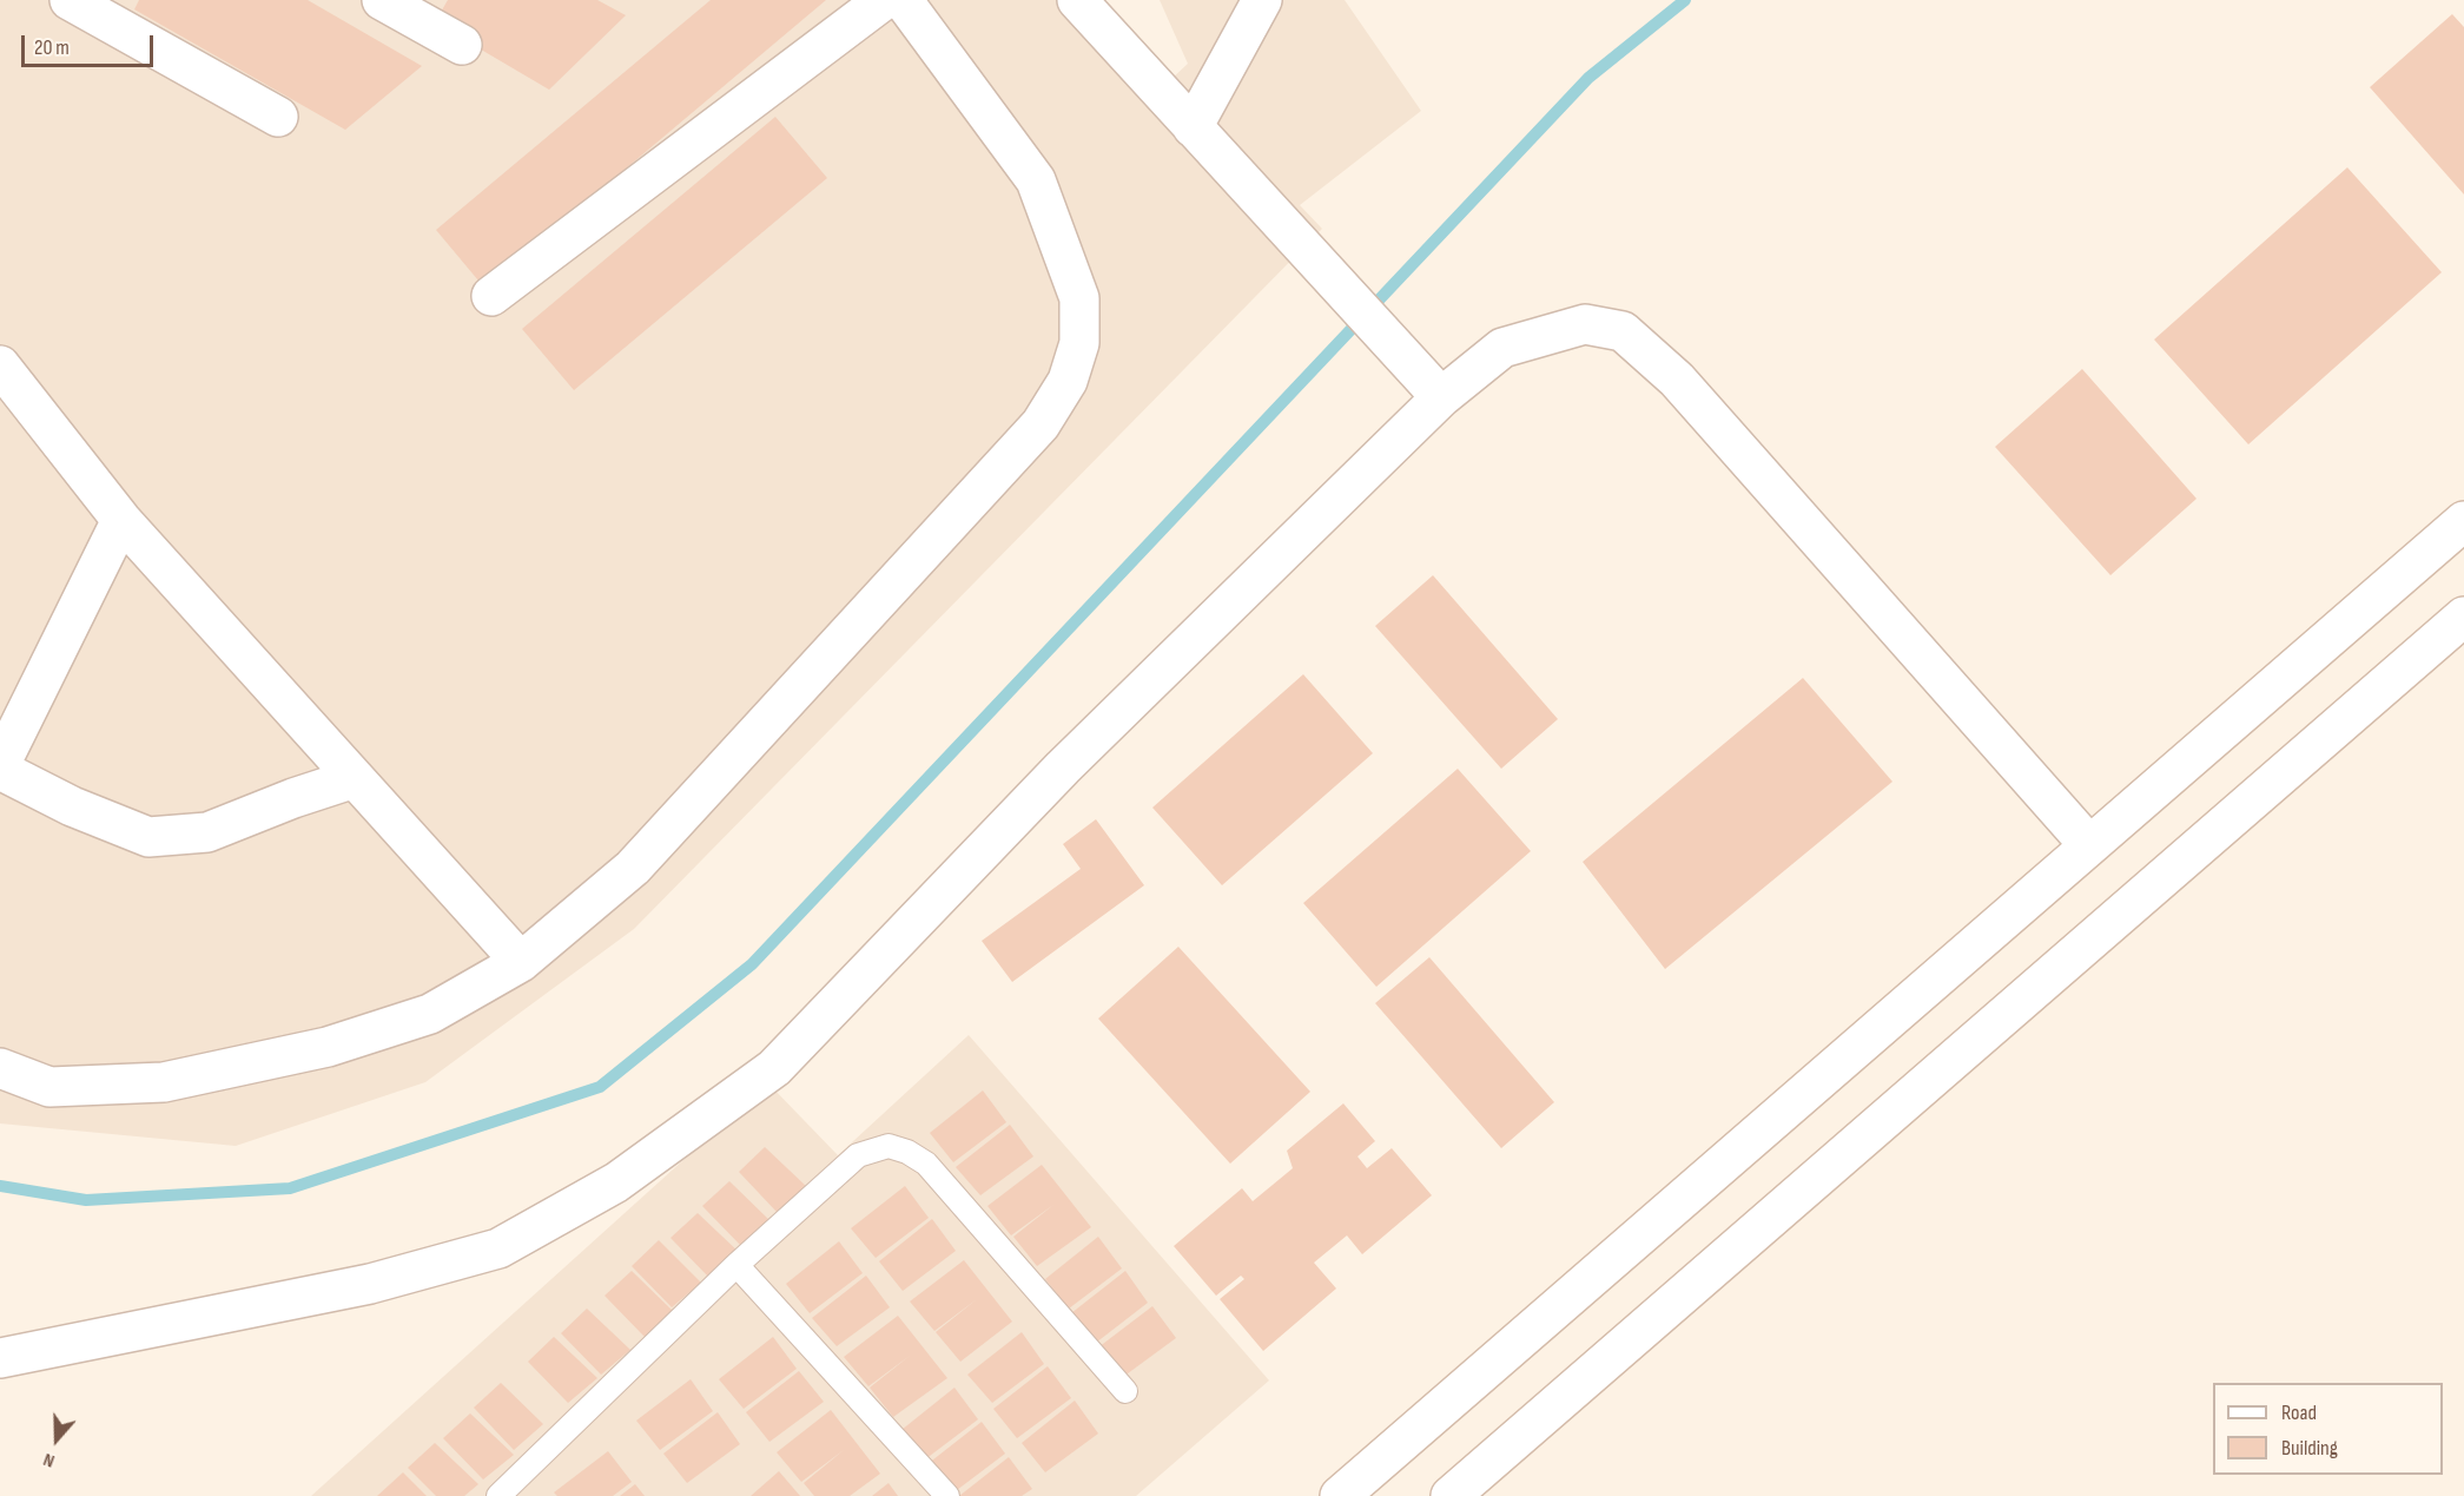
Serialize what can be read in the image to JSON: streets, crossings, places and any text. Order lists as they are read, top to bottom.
{
  "legend": ["Road", "Building"],
  "scale_bar": "20 m",
  "north": "bottom"
}
